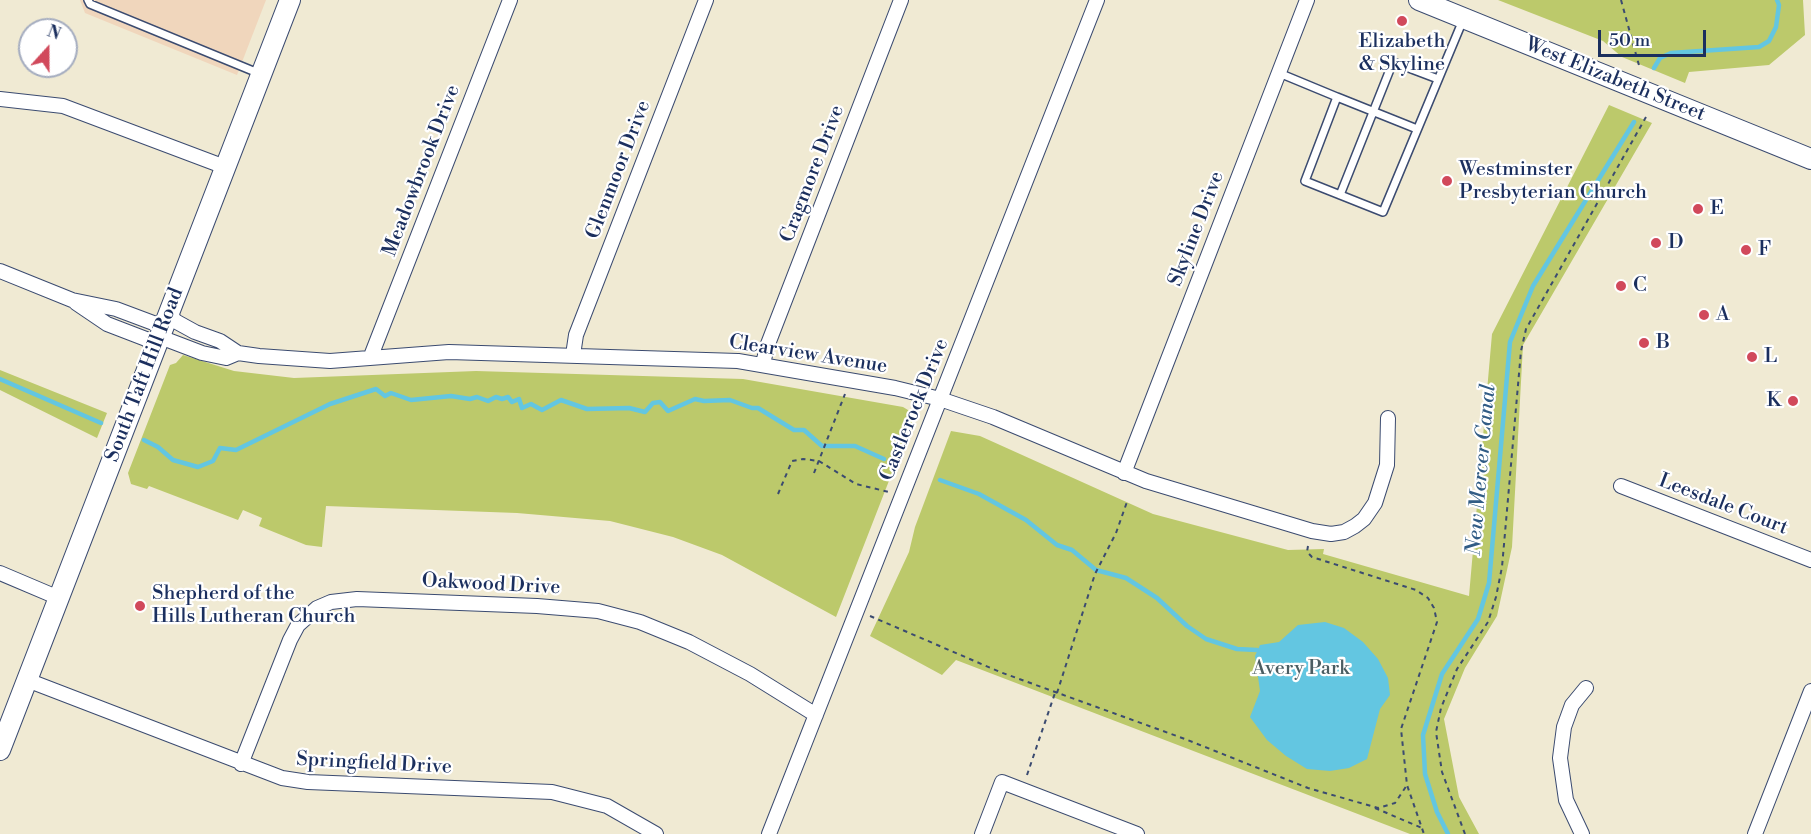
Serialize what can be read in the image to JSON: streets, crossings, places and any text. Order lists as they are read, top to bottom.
{
  "streets": {
    "main road": ["West Elizabeth Street", "South Taft Hill Road"],
    "street": [
      "Glenmoor Drive",
      "Meadowbrook Drive",
      "Cragmore Drive",
      "Skyline Drive",
      "Clearview Avenue",
      "Castlerock Drive",
      "Leesdale Court",
      "Oakwood Drive",
      "Springfield Drive"
    ]
  },
  "crossings": [
    ["Glenmoor Drive", "Clearview Avenue"],
    ["Meadowbrook Drive", "Clearview Avenue"],
    ["Cragmore Drive", "Clearview Avenue"],
    ["Skyline Drive", "Clearview Avenue"],
    ["Clearview Avenue", "South Taft Hill Road"],
    ["Clearview Avenue", "Castlerock Drive"],
    ["South Taft Hill Road", "Springfield Drive"],
    ["Castlerock Drive", "Oakwood Drive"],
    ["Oakwood Drive", "Springfield Drive"]
  ],
  "water": ["New Mercer Canal"],
  "parks": ["Avery Park"],
  "places": [
    "Elizabeth & Skyline",
    "Westminster Presbyterian Church",
    "E",
    "D",
    "F",
    "C",
    "A",
    "B",
    "L",
    "K",
    "Shepherd of the Hills Lutheran Church"
  ],
  "scale_bar": "50 m",
  "north": "top"
}
